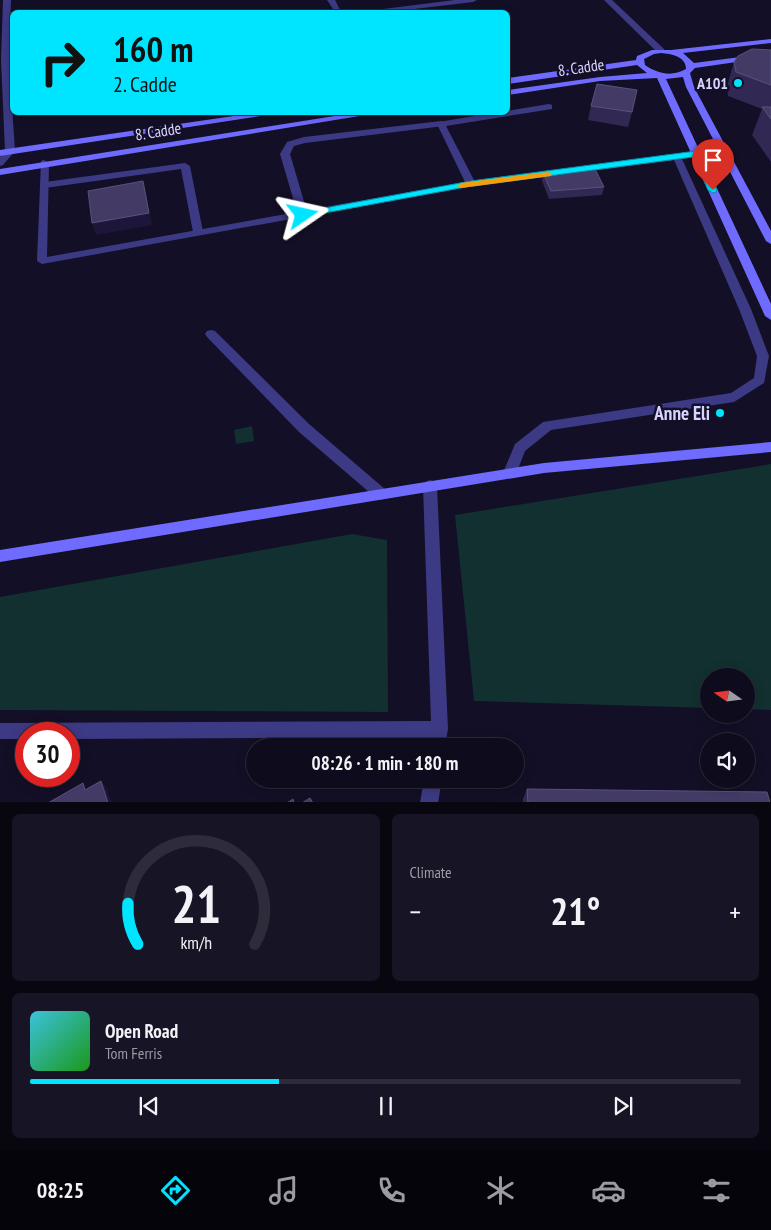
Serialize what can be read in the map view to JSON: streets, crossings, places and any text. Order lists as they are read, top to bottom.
{
  "streets": {
    "street": ["8. Cadde"]
  },
  "places": ["A101", "Anne Eli"],
  "north": "left",
  "page": {
    "turn": ["160 m", "2. Cadde"],
    "limit": "30",
    "trip": "08:26 · 1 min · 180 m",
    "tile": "Climate",
    "heat": ["−", "21°", "+"],
    "song": ["Open Road", "Tom Ferris"],
    "tabs": "08:25",
    "gauge": ["21", "km/h"]
  }
}
